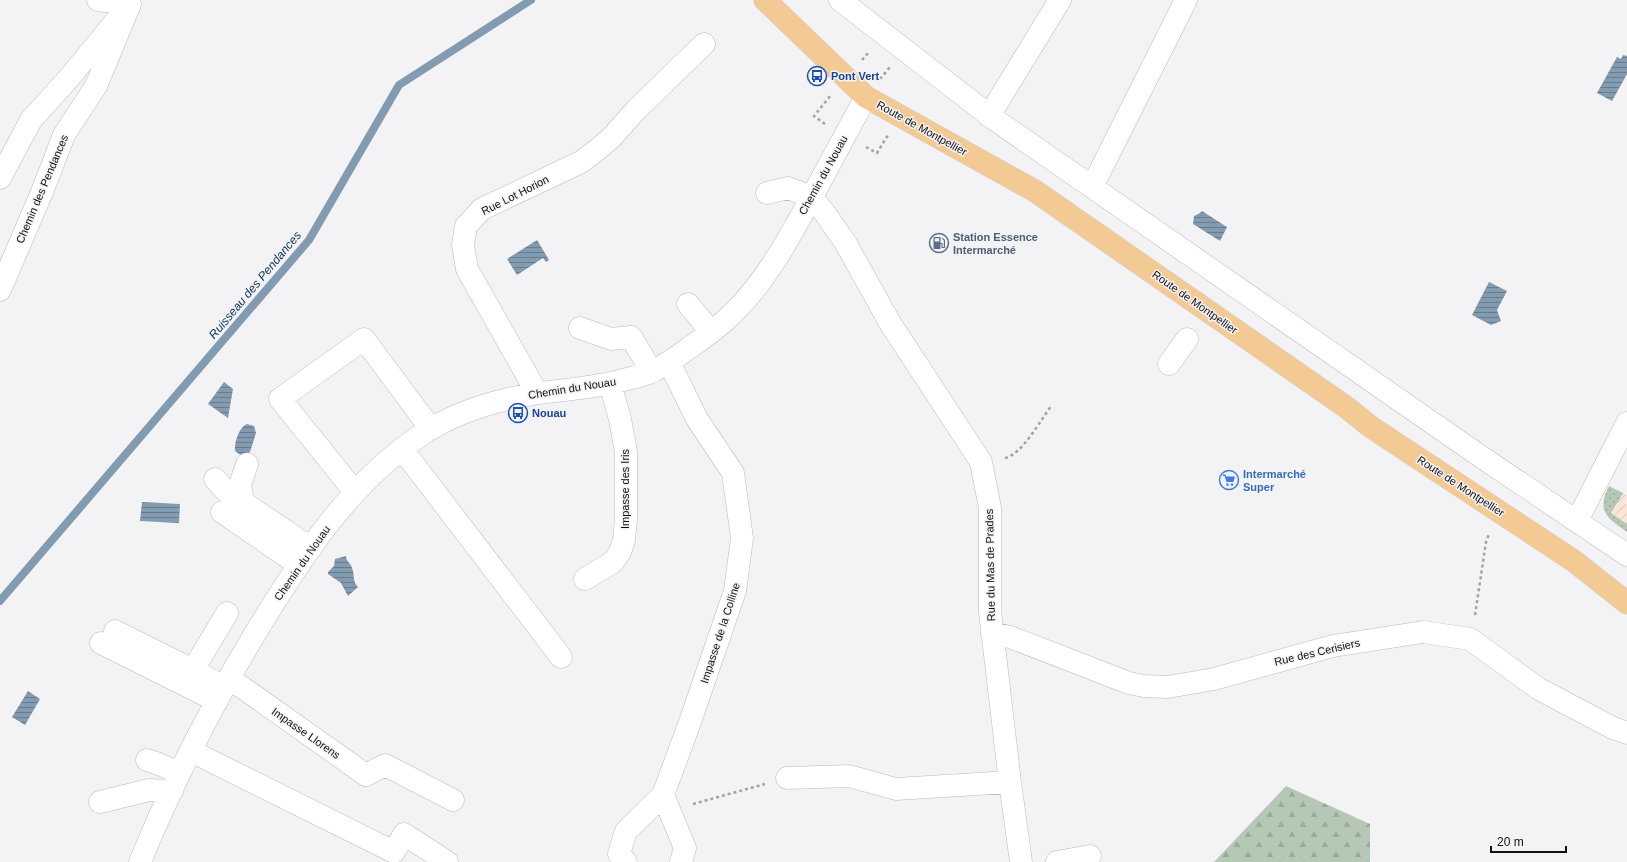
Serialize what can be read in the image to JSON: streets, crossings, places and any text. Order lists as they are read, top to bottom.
{
  "streets": {
    "main road": ["Route de Montpellier"],
    "street": [
      "Chemin du Nouau",
      "Chemin des Pendances",
      "Rue Lot Horion",
      "Impasse des Iris",
      "Rue du Mas de Prades",
      "Impasse de la Colline",
      "Rue des Cerisiers",
      "Impasse Llorens"
    ]
  },
  "crossings": [
    ["Route de Montpellier", "Chemin du Nouau"],
    ["Chemin du Nouau", "Rue Lot Horion"],
    ["Chemin du Nouau", "Impasse des Iris"],
    ["Chemin du Nouau", "Rue du Mas de Prades"],
    ["Chemin du Nouau", "Impasse de la Colline"],
    ["Chemin du Nouau", "Impasse Llorens"],
    ["Rue du Mas de Prades", "Rue des Cerisiers"]
  ],
  "water": ["Ruisseau des Pendances"],
  "places": {
    "bus stop": ["Pont Vert", "Nouau"],
    "fuel station": ["Station Essence Intermarché"],
    "supermarket": ["Intermarché Super"]
  },
  "scale_bar": "20 m"
}
